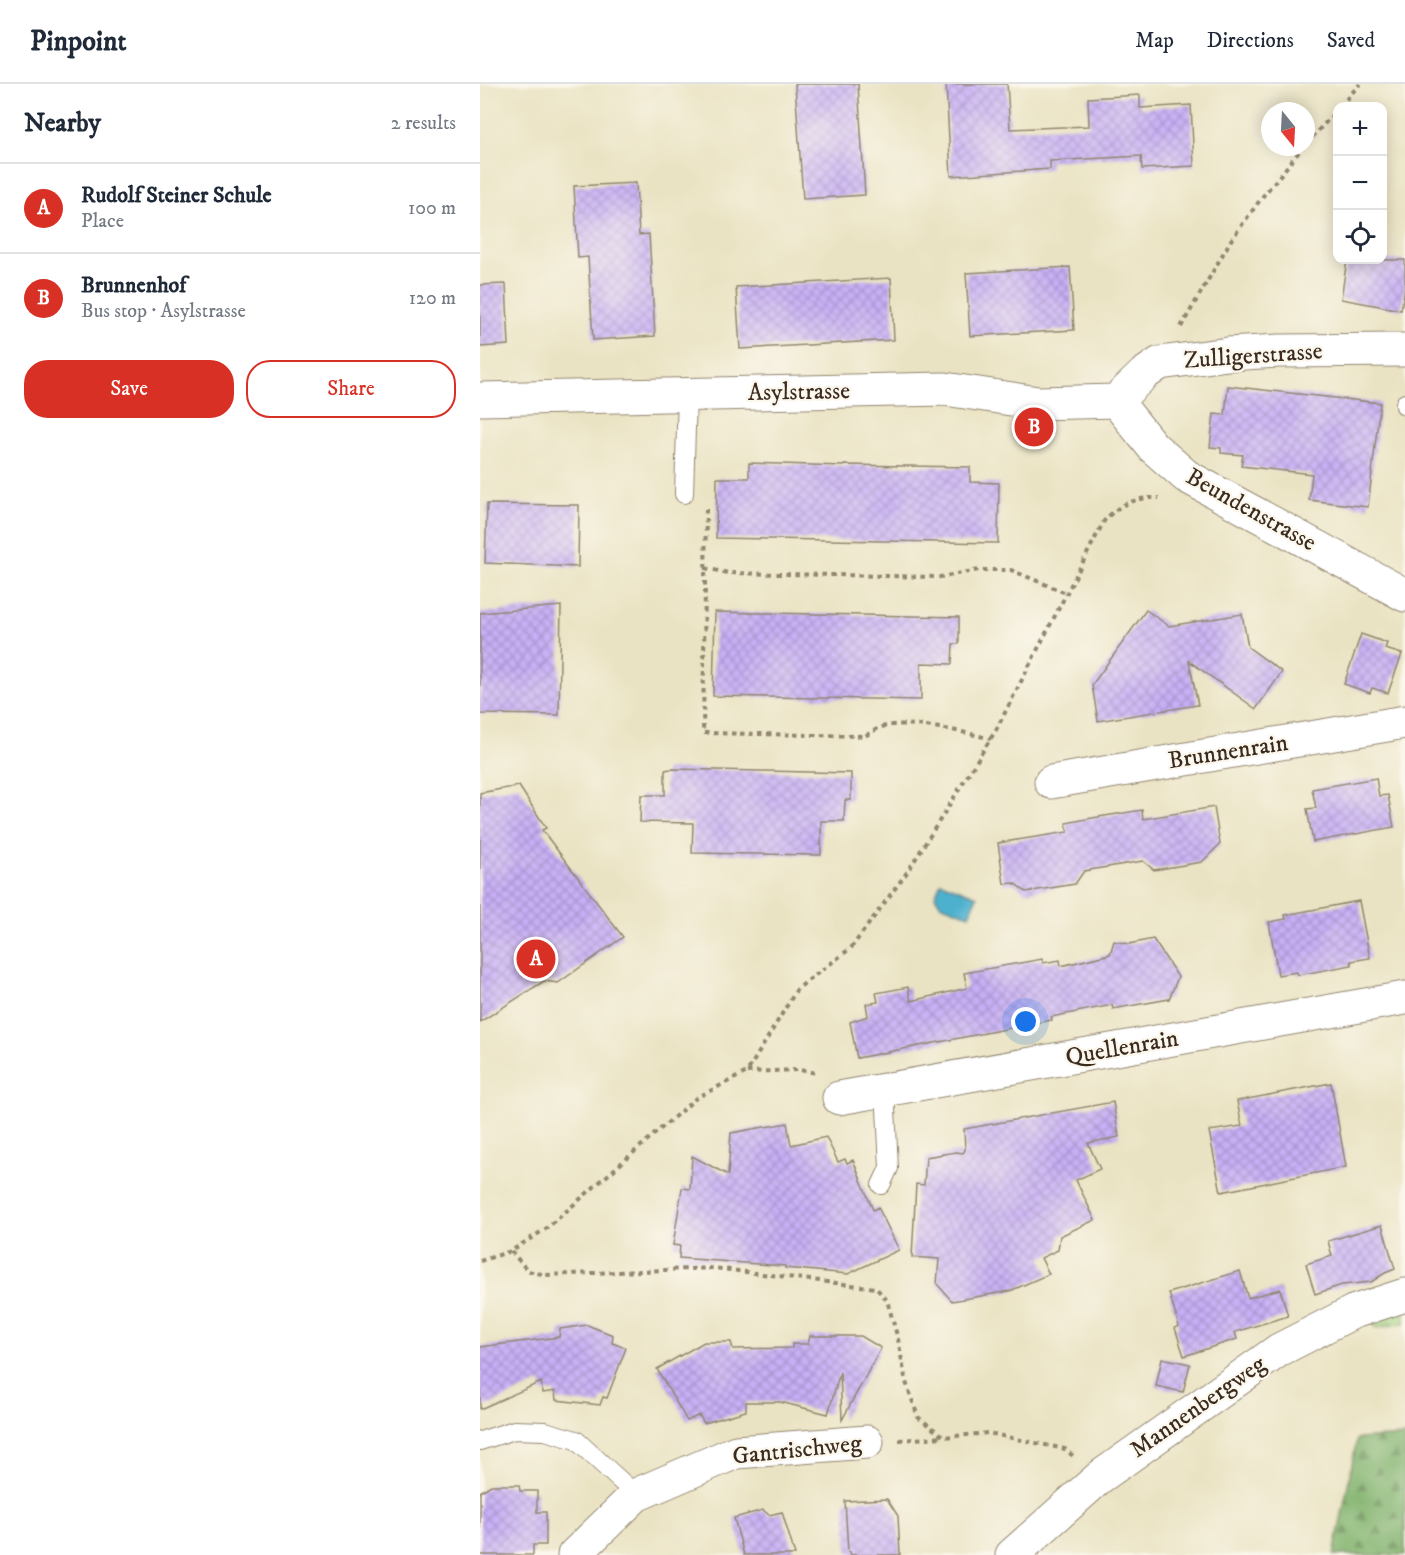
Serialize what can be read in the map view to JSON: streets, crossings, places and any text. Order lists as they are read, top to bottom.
{
  "streets": {
    "street": [
      "Zulligerstrasse",
      "Asylstrasse",
      "Beundenstrasse",
      "Brunnenrain",
      "Quellenrain",
      "Mannenbergweg",
      "Gantrischweg"
    ]
  },
  "crossings": [
    ["Zulligerstrasse", "Asylstrasse"],
    ["Zulligerstrasse", "Beundenstrasse"],
    ["Asylstrasse", "Beundenstrasse"],
    ["Mannenbergweg", "Gantrischweg"]
  ],
  "north": "bottom",
  "page": {
    "header": "Pinpoint",
    "nav": ["Map", "Directions", "Saved"],
    "heading": ["Nearby", "2 results"],
    "map_buttons": ["+", "−"],
    "list": [
      {
        "mark": "A",
        "name": "Rudolf Steiner Schule",
        "note": "Place",
        "value": "100 m"
      },
      {
        "mark": "B",
        "name": "Brunnenhof",
        "note": "Bus stop · Asylstrasse",
        "value": "120 m"
      }
    ],
    "buttons": ["Save", "Share"],
    "pins": ["B", "A"]
  }
}
